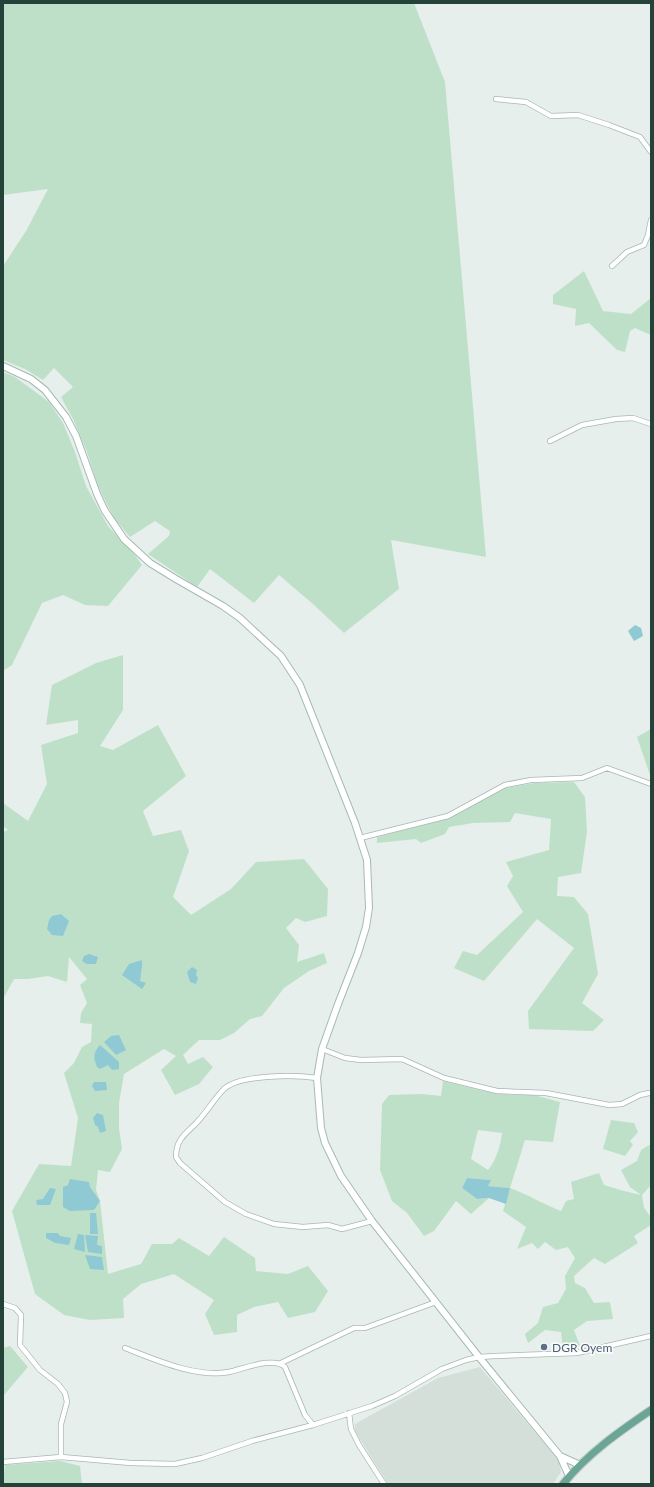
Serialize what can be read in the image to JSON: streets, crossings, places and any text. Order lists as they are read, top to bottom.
{
  "places": ["DGR Oyem"]
}
